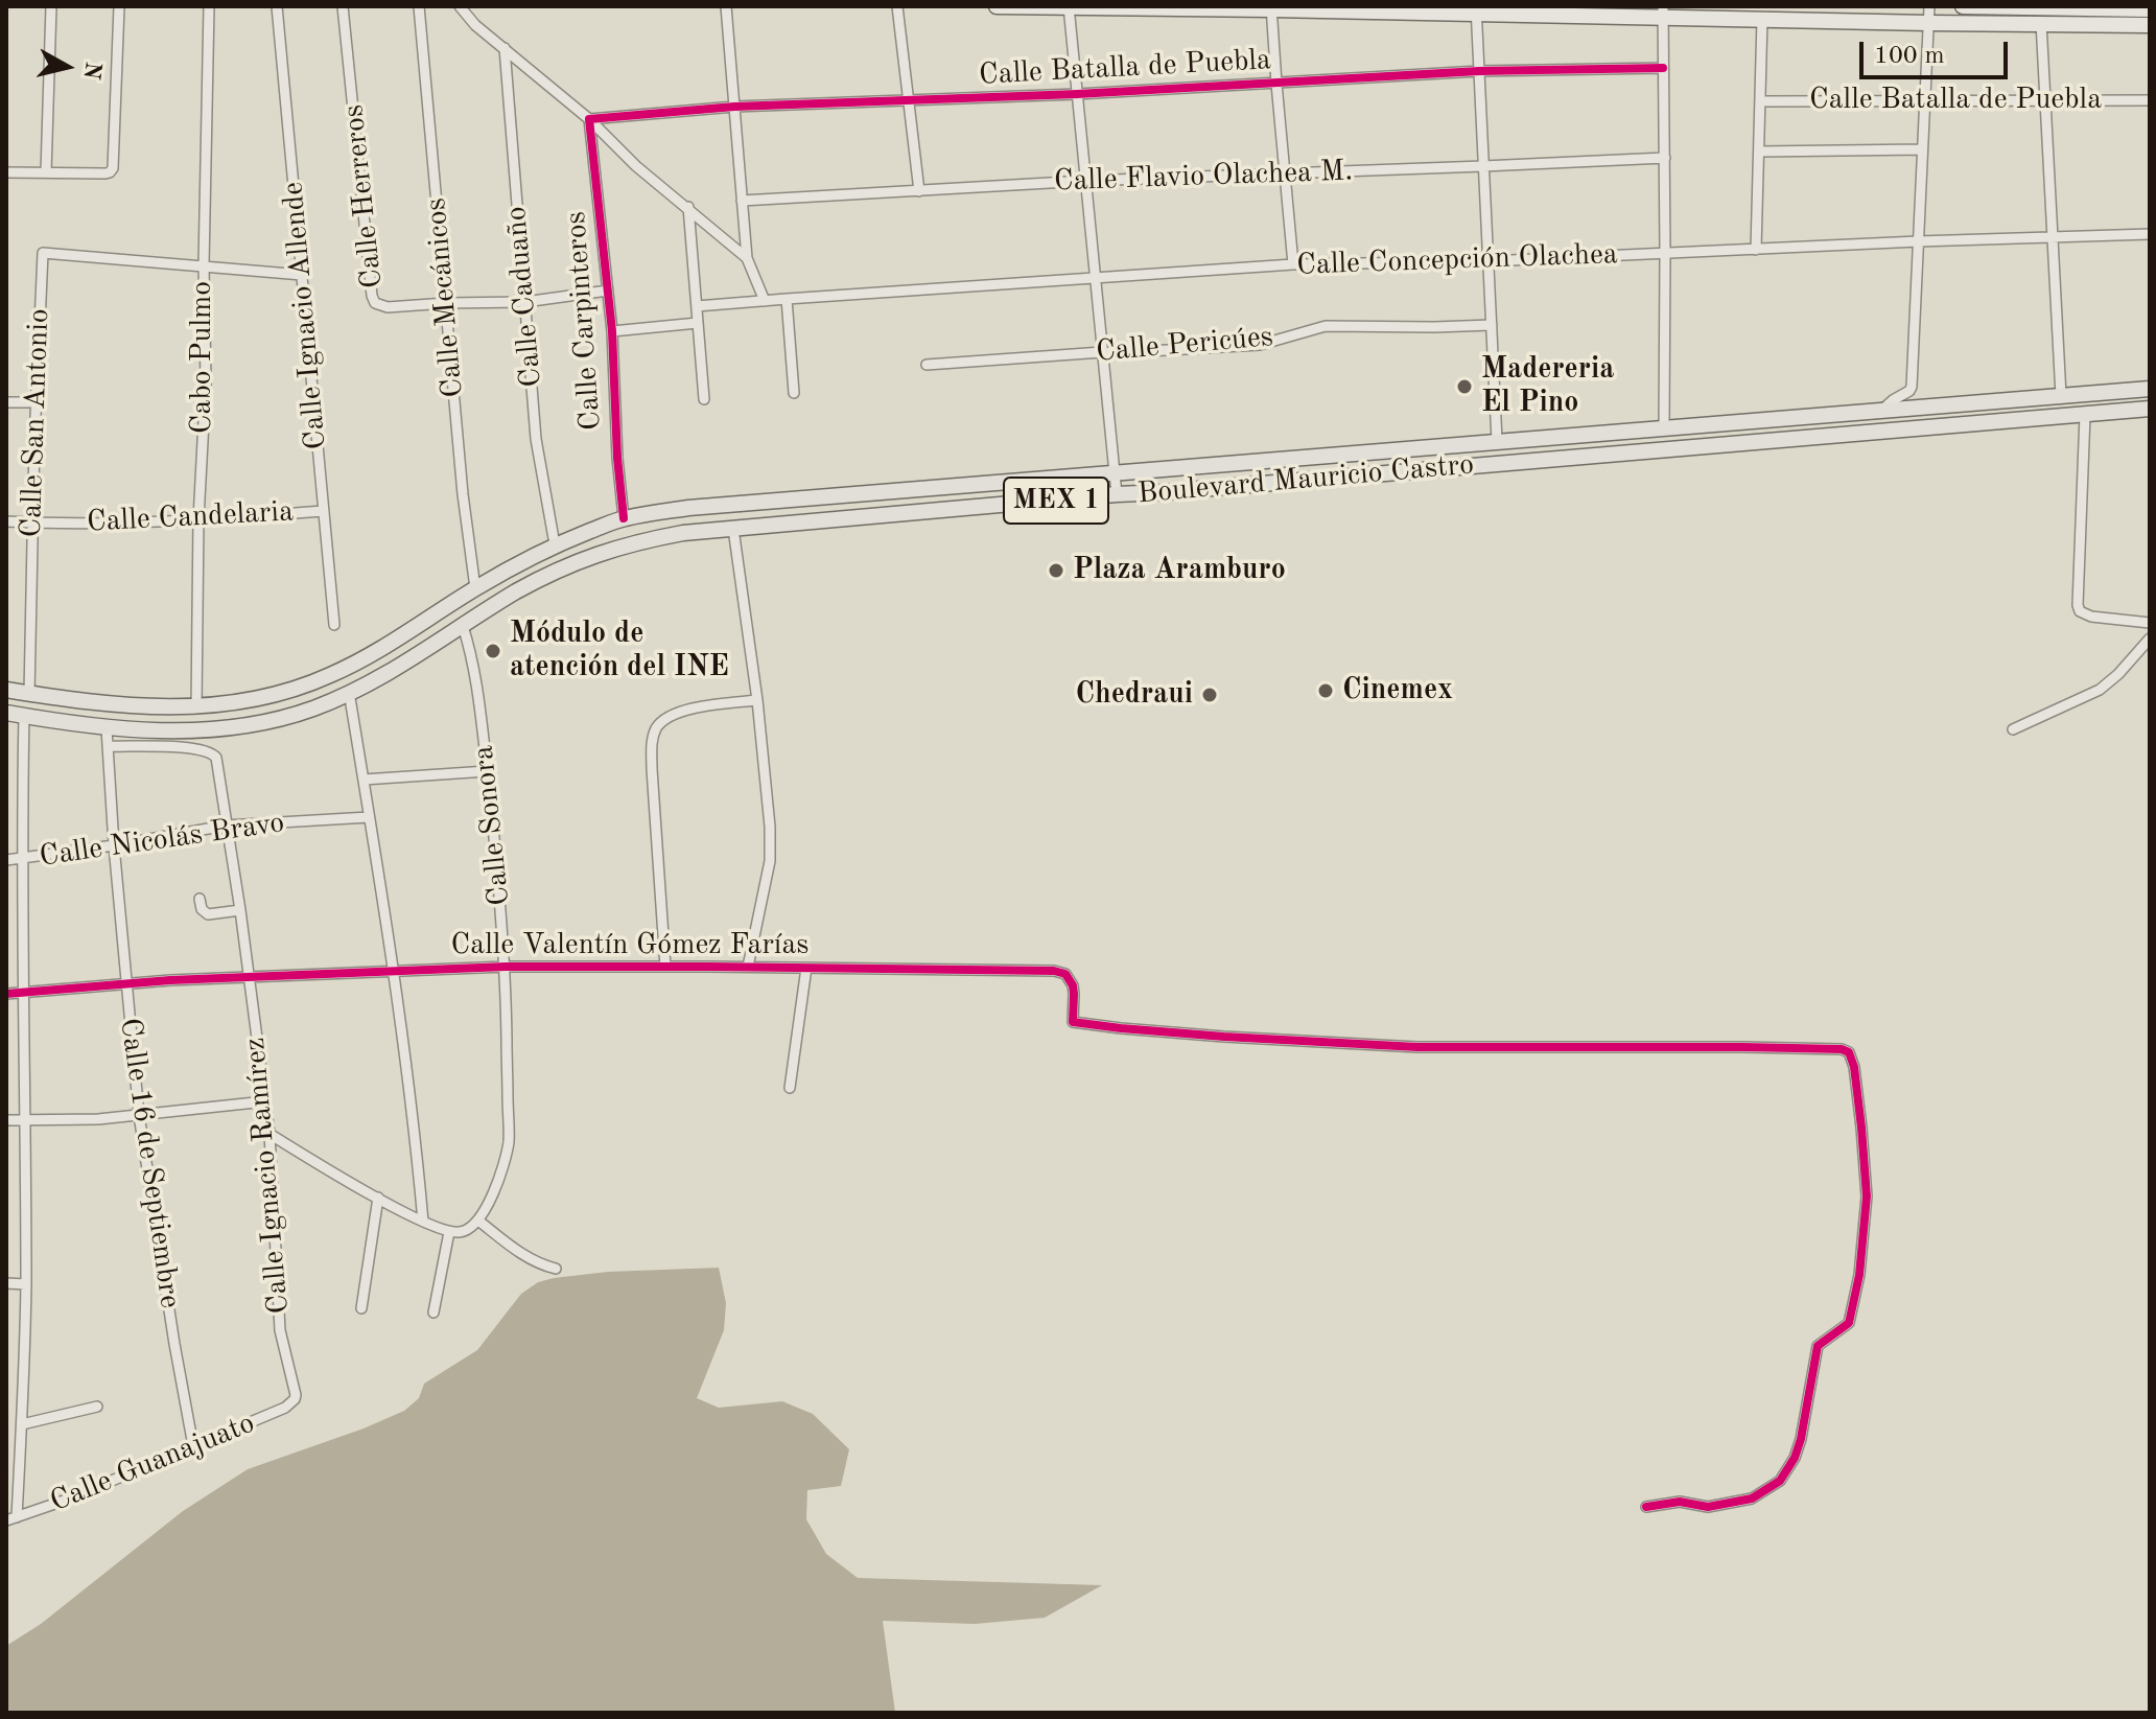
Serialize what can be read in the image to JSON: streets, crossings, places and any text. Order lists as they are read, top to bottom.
{
  "streets": {
    "main road": ["Boulevard Mauricio Castro", "MEX 1"],
    "street": [
      "Calle Batalla de Puebla",
      "Calle Flavio Olachea M.",
      "Calle Herreros",
      "Calle Concepción Olachea",
      "Calle Caduaño",
      "Calle Mecánicos",
      "Calle Ignacio Allende",
      "Calle Carpinteros",
      "Calle Pericúes",
      "Cabo Pulmo",
      "Calle San Antonio",
      "Calle Candelaria",
      "Calle Sonora",
      "Calle Nicolás Bravo",
      "Calle Valentín Gómez Farías",
      "Calle 16 de Septiembre",
      "Calle Ignacio Ramírez",
      "Calle Guanajuato"
    ]
  },
  "crossings": [
    ["Calle Batalla de Puebla", "Calle Carpinteros"],
    ["Calle Herreros", "Calle Caduaño"],
    ["Calle Herreros", "Calle Mecánicos"],
    ["Calle Herreros", "Calle Carpinteros"],
    ["Calle Caduaño", "Boulevard Mauricio Castro"],
    ["Calle Mecánicos", "Boulevard Mauricio Castro"],
    ["Calle Ignacio Allende", "Calle Candelaria"],
    ["Calle Carpinteros", "Boulevard Mauricio Castro"],
    ["Cabo Pulmo", "Calle San Antonio"],
    ["Cabo Pulmo", "Boulevard Mauricio Castro"],
    ["Cabo Pulmo", "Calle Candelaria"],
    ["Calle San Antonio", "Boulevard Mauricio Castro"],
    ["Calle San Antonio", "Calle Candelaria"],
    ["Boulevard Mauricio Castro", "Calle Sonora"],
    ["Boulevard Mauricio Castro", "Calle 16 de Septiembre"],
    ["Calle Sonora", "Calle Valentín Gómez Farías"],
    ["Calle Nicolás Bravo", "Calle 16 de Septiembre"],
    ["Calle Nicolás Bravo", "Calle Ignacio Ramírez"],
    ["Calle Valentín Gómez Farías", "Calle 16 de Septiembre"],
    ["Calle Valentín Gómez Farías", "Calle Ignacio Ramírez"],
    ["Calle 16 de Septiembre", "Calle Ignacio Ramírez"],
    ["Calle 16 de Septiembre", "Calle Guanajuato"],
    ["Calle Ignacio Ramírez", "Calle Guanajuato"]
  ],
  "places": [
    "Madereria El Pino",
    "Plaza Aramburo",
    "Módulo de atención del INE",
    "Cinemex",
    "Chedraui"
  ],
  "scale_bar": "100 m",
  "north": "right"
}
